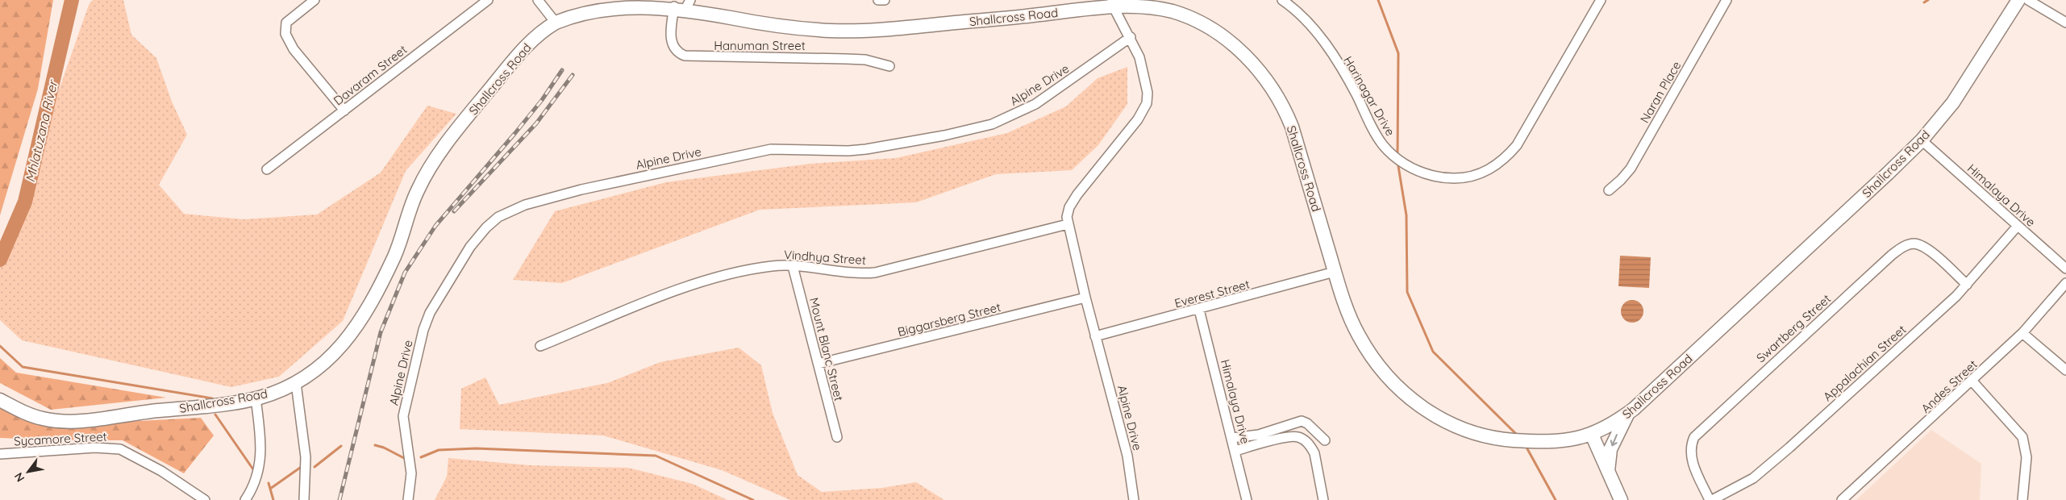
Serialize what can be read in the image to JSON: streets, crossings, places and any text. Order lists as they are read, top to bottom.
{
  "streets": {
    "street": [
      "Shallcross Road",
      "Hanuman Street",
      "Davaram Street",
      "Alpine Drive",
      "Naran Place",
      "Harinagar Drive",
      "Himalaya Drive",
      "Vindhya Street",
      "Everest Street",
      "Biggarsberg Street",
      "Swartberg Street",
      "Mount Blanc Street",
      "Appalachian Street",
      "Andes Street",
      "Sycamore Street"
    ]
  },
  "crossings": [
    ["Shallcross Road", "Hanuman Street"],
    ["Shallcross Road", "Alpine Drive"],
    ["Shallcross Road", "Himalaya Drive"],
    ["Shallcross Road", "Everest Street"],
    ["Alpine Drive", "Vindhya Street"],
    ["Alpine Drive", "Everest Street"],
    ["Alpine Drive", "Biggarsberg Street"],
    ["Himalaya Drive", "Everest Street"],
    ["Himalaya Drive", "Appalachian Street"],
    ["Vindhya Street", "Mount Blanc Street"],
    ["Biggarsberg Street", "Mount Blanc Street"],
    ["Swartberg Street", "Appalachian Street"]
  ],
  "water": ["Mhlatuzana River"],
  "north": "bottom left"
}
